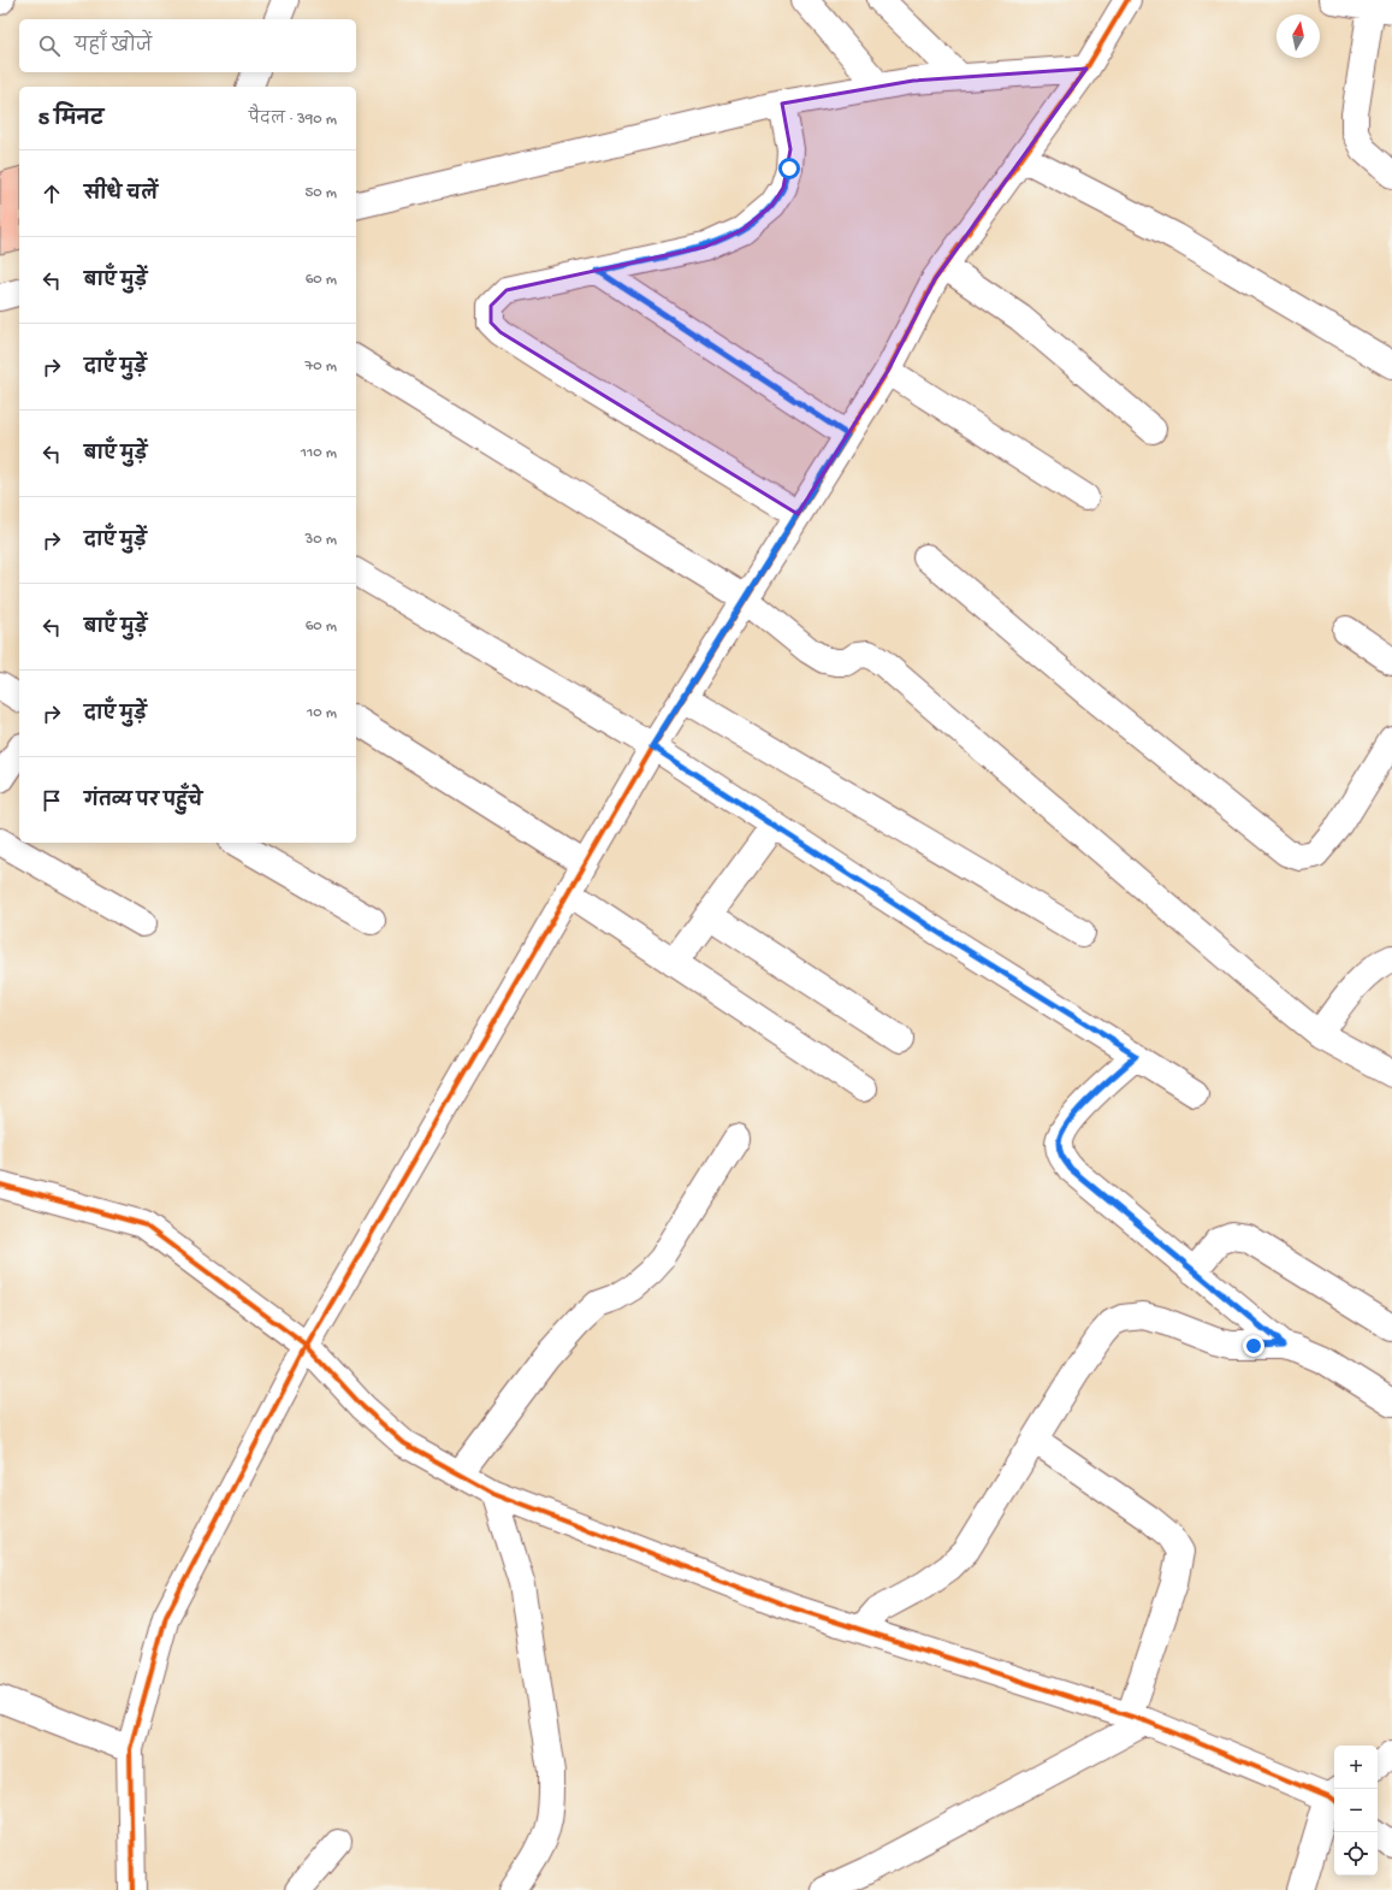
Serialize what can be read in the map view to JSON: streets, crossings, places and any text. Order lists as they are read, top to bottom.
{
  "north": "top",
  "page": {
    "search": "यहाँ खोजें",
    "heading": ["5 मिनट", "पैदल · 390 m"],
    "list": [
      ["सीधे चलें", "50 m"],
      ["बाएँ मुड़ें", "60 m"],
      ["दाएँ मुड़ें", "70 m"],
      ["बाएँ मुड़ें", "110 m"],
      ["दाएँ मुड़ें", "30 m"],
      ["बाएँ मुड़ें", "60 m"],
      ["दाएँ मुड़ें", "10 m"],
      "गंतव्य पर पहुँचे"
    ],
    "map_buttons": ["+", "−"]
  }
}
